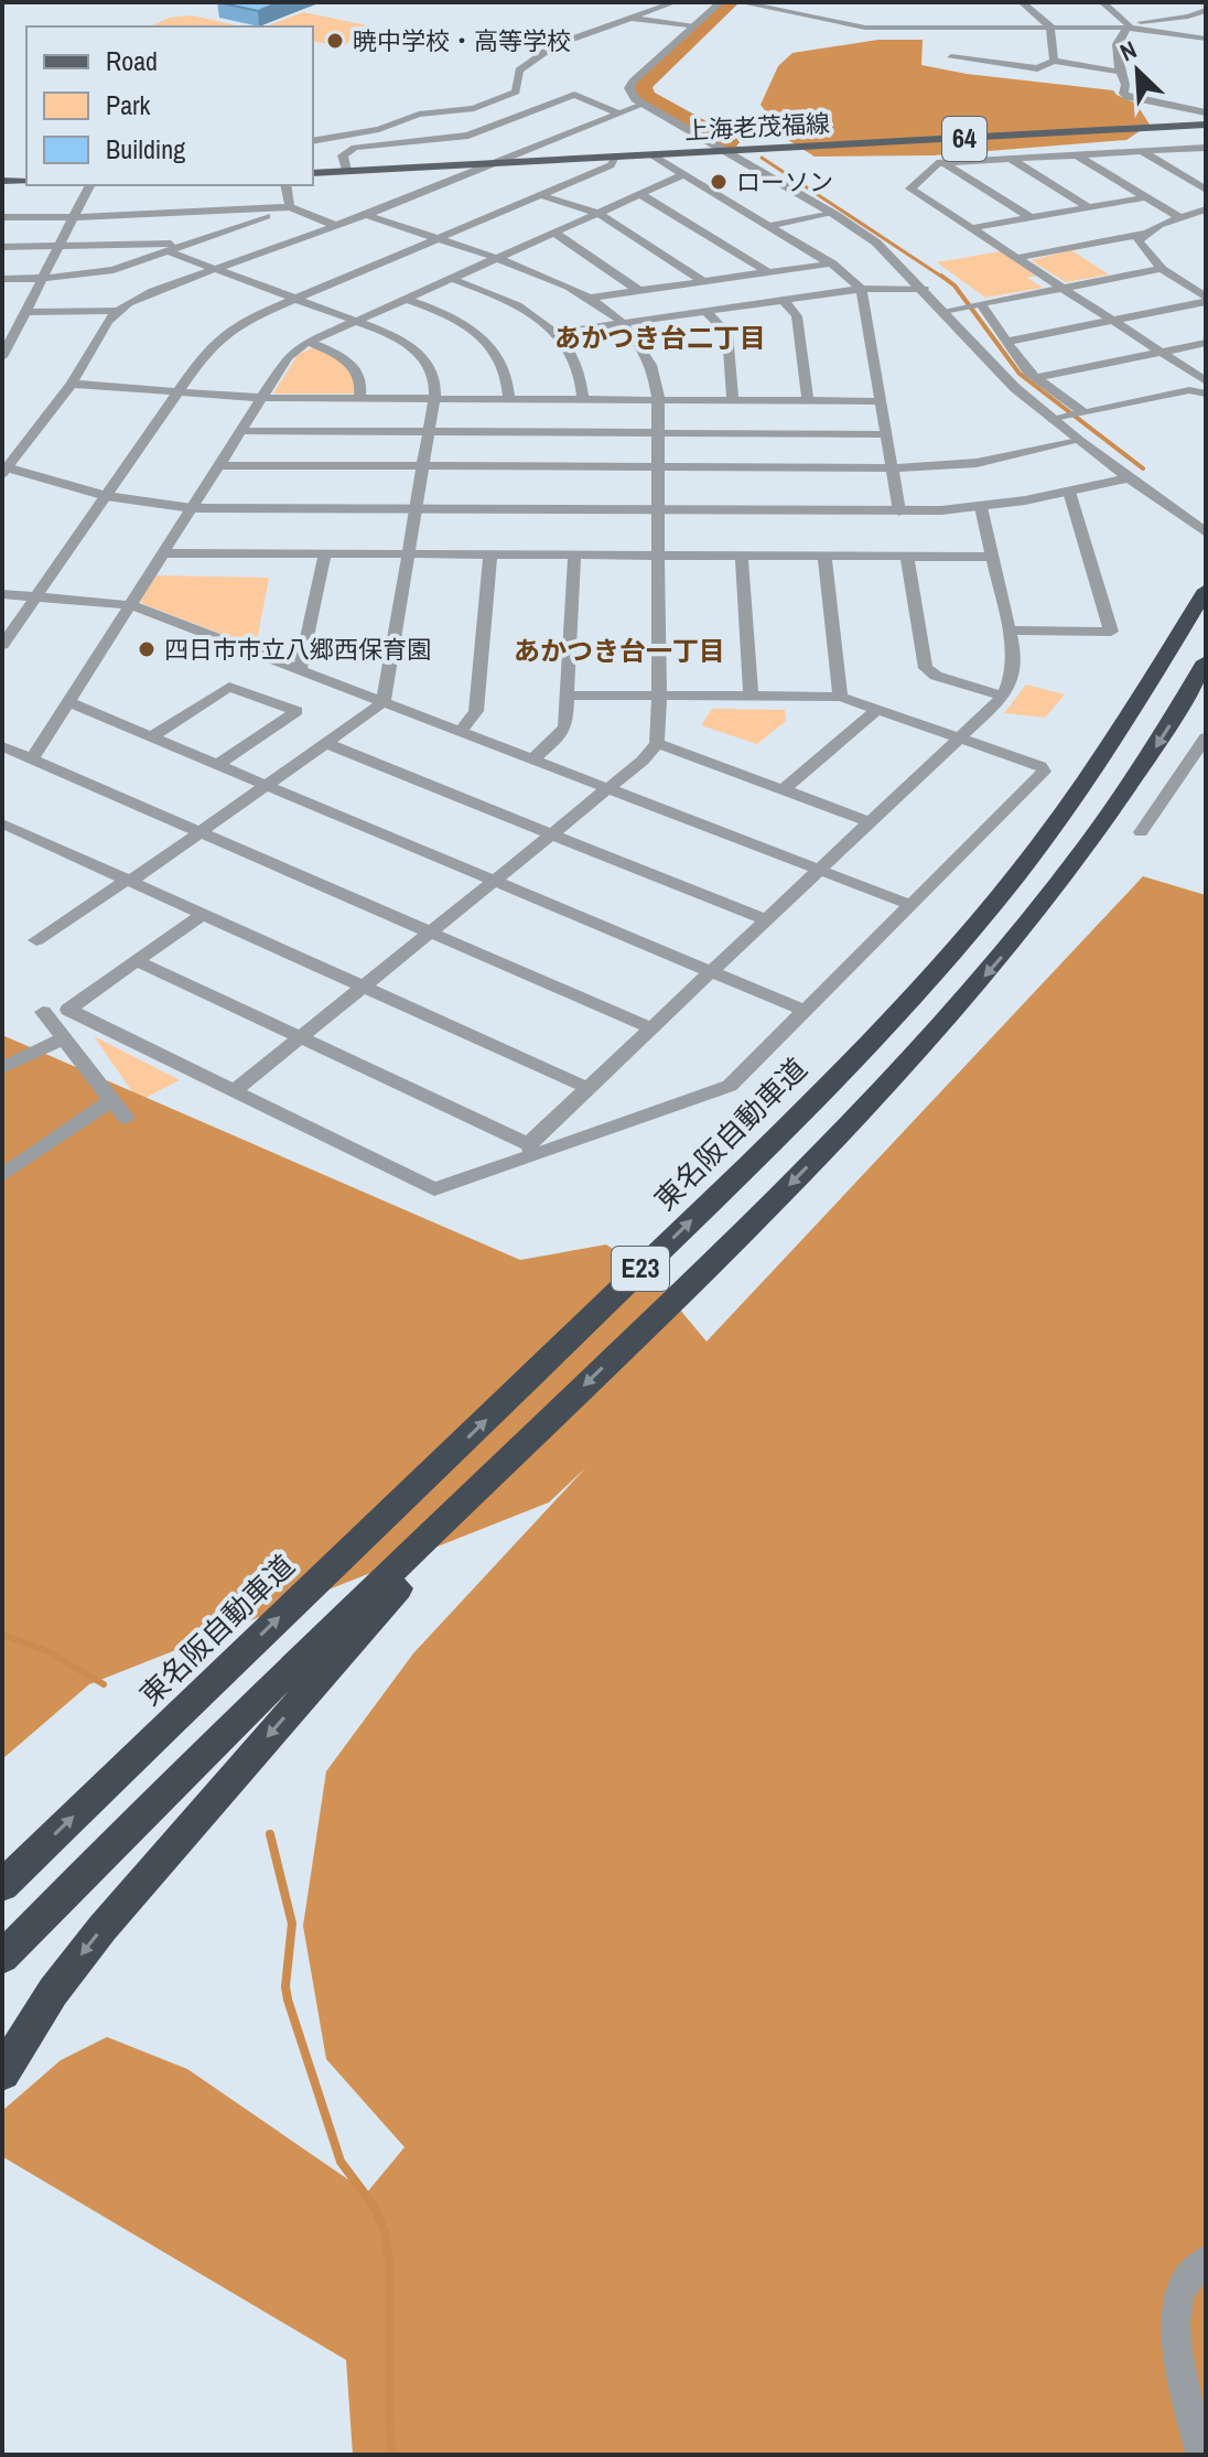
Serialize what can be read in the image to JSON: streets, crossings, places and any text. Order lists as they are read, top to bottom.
{
  "streets": {
    "highway": ["東名阪自動車道", "E23"],
    "main road": ["上海老茂福線", "64"]
  },
  "districts": ["あかつき台二丁目", "あかつき台一丁目"],
  "places": ["暁中学校・高等学校", "ローソン", "四日市市立八郷西保育園"],
  "legend": ["Road", "Park", "Building"],
  "north": "top left"
}
